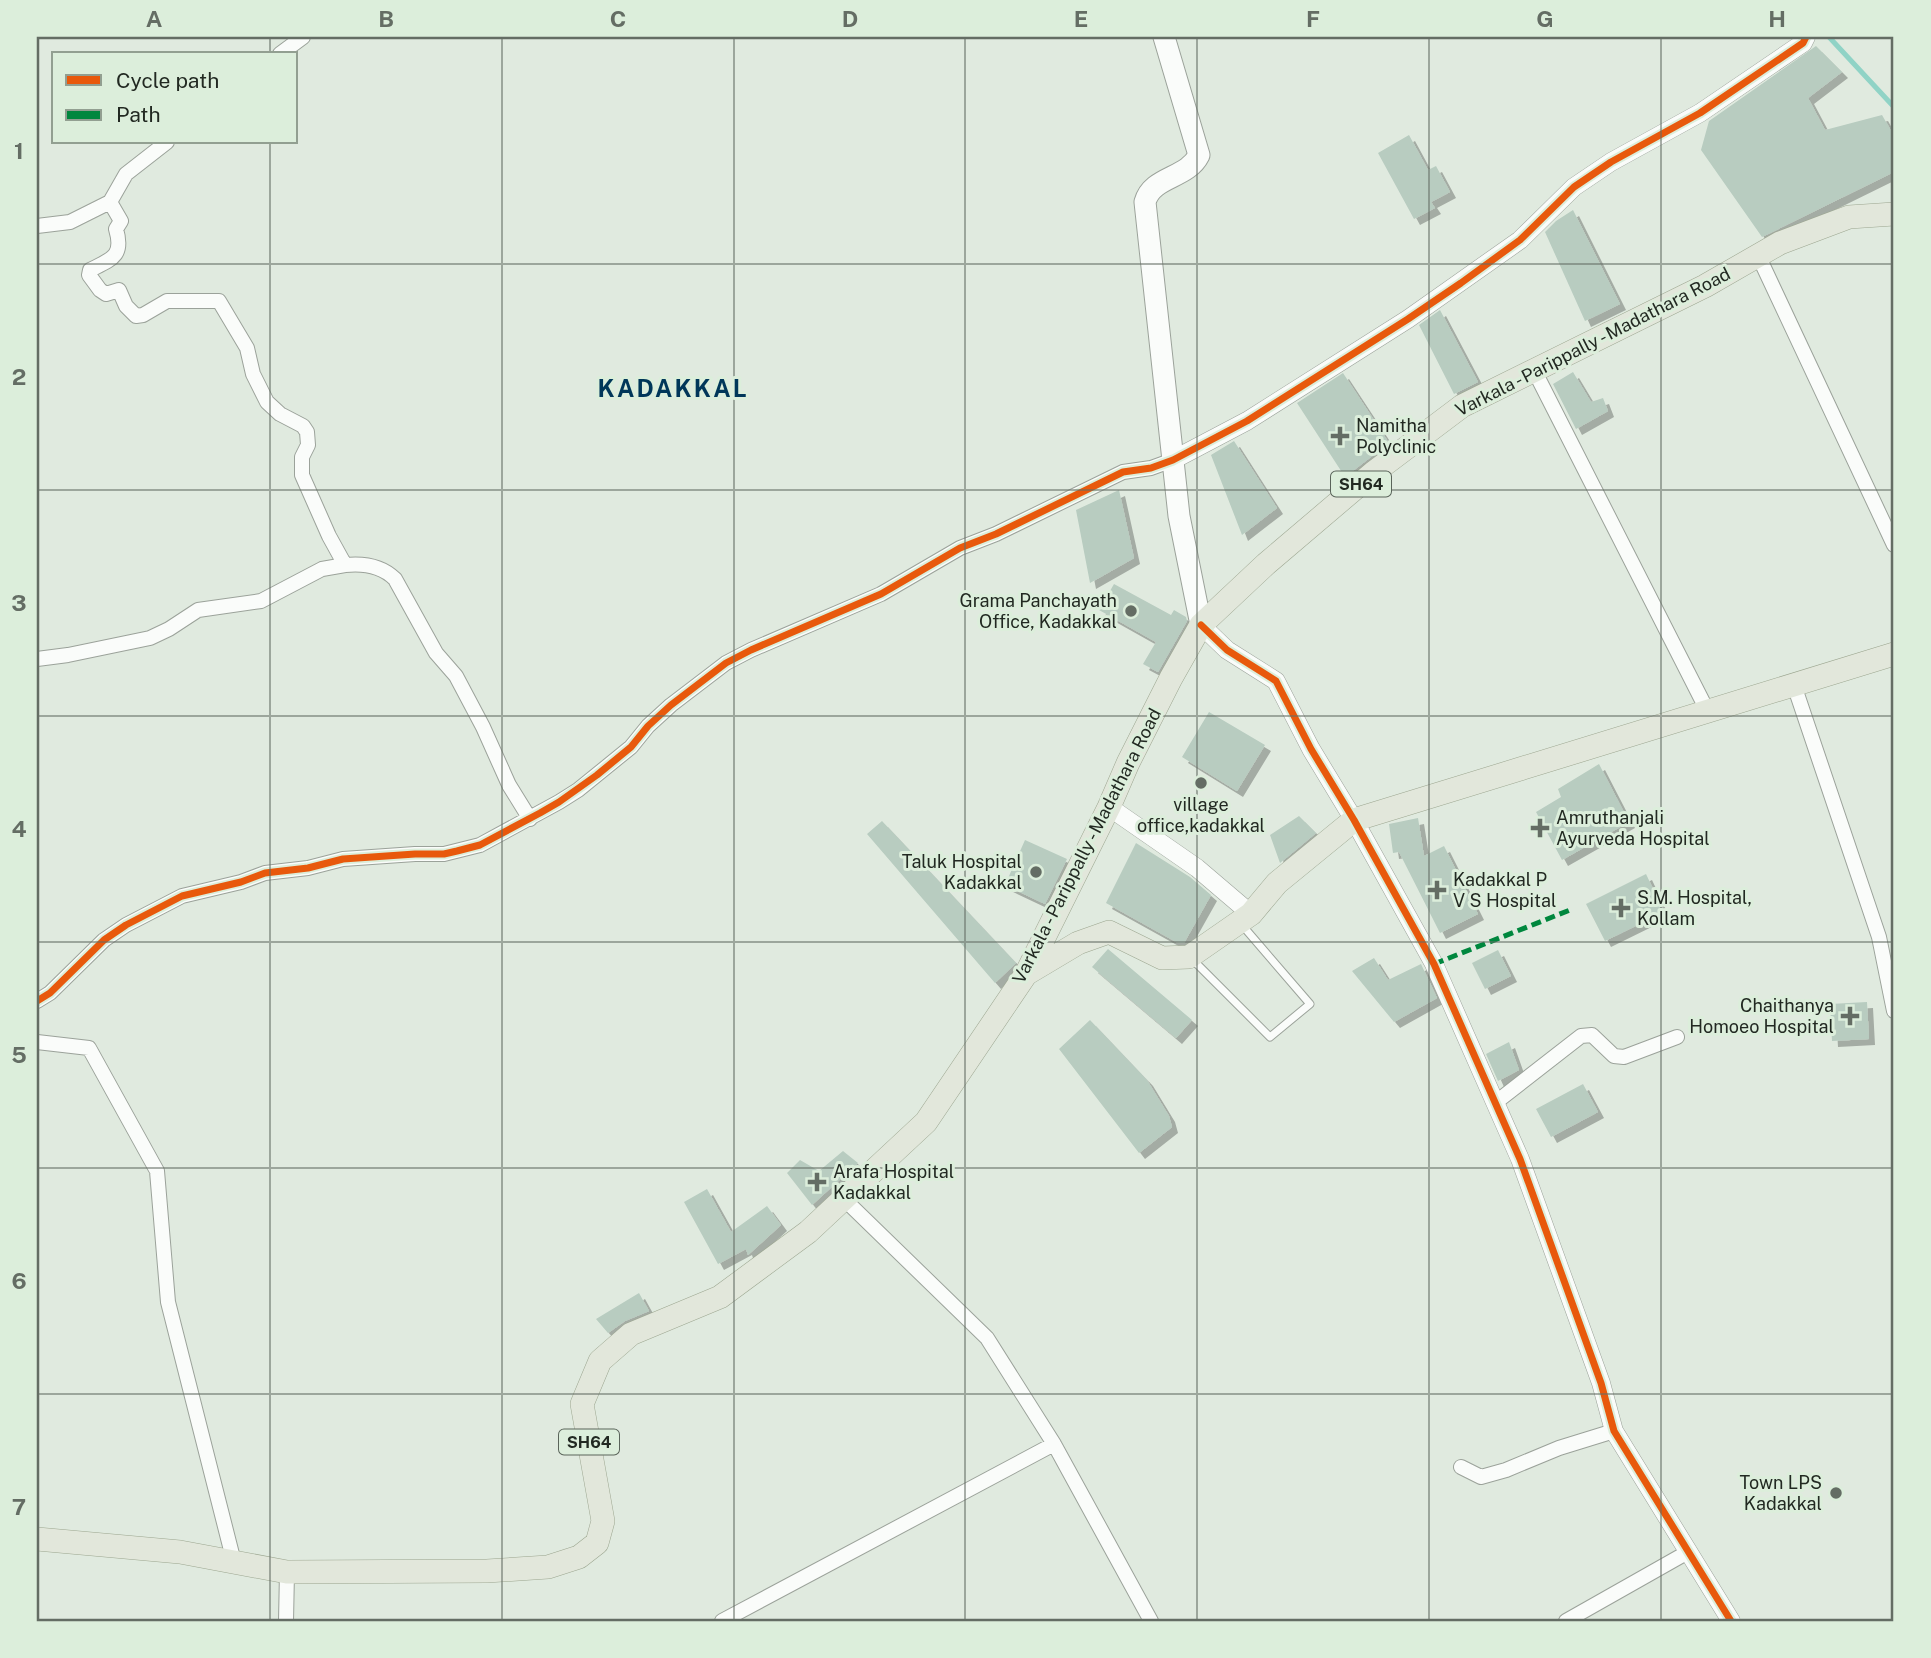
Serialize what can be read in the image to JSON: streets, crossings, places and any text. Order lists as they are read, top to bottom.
{
  "streets": {
    "main road": ["Varkala - Parippally - Madathara Road", "SH64"]
  },
  "districts": ["KADAKKAL"],
  "places": {
    "health": [
      "Namitha Polyclinic",
      "Amruthanjali Ayurveda Hospital",
      "Kadakkal P V S Hospital",
      "S.M. Hospital, Kollam",
      "Chaithanya Homoeo Hospital",
      "Arafa Hospital Kadakkal"
    ],
    "other": [
      "Grama Panchayath Office, Kadakkal",
      "village office,kadakkal",
      "Taluk Hospital Kadakkal",
      "Town LPS Kadakkal"
    ]
  },
  "legend": ["Cycle path", "Path"],
  "grid": {
    "columns": [
      "A",
      "B",
      "C",
      "D",
      "E",
      "F",
      "G",
      "H"
    ],
    "rows": [
      "1",
      "2",
      "3",
      "4",
      "5",
      "6",
      "7"
    ]
  }
}
